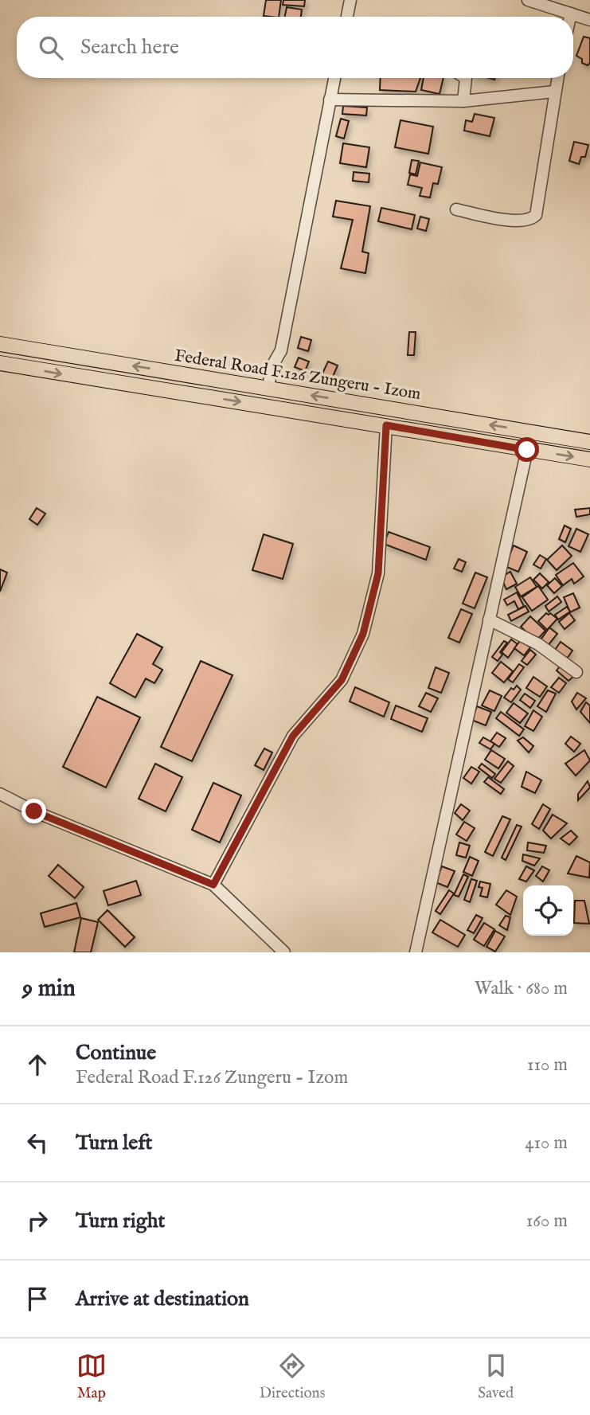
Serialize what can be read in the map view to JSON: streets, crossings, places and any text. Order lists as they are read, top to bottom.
{
  "streets": {
    "main road": ["Federal Road F.126 Zungeru - Izom"]
  },
  "page": {
    "search": "Search here",
    "heading": ["9 min", "Walk · 680 m"],
    "list": [
      ["Continue", "Federal Road F.126 Zungeru - Izom", "110 m"],
      ["Turn left", "410 m"],
      ["Turn right", "160 m"],
      "Arrive at destination"
    ],
    "nav": ["Map", "Directions", "Saved"]
  }
}
